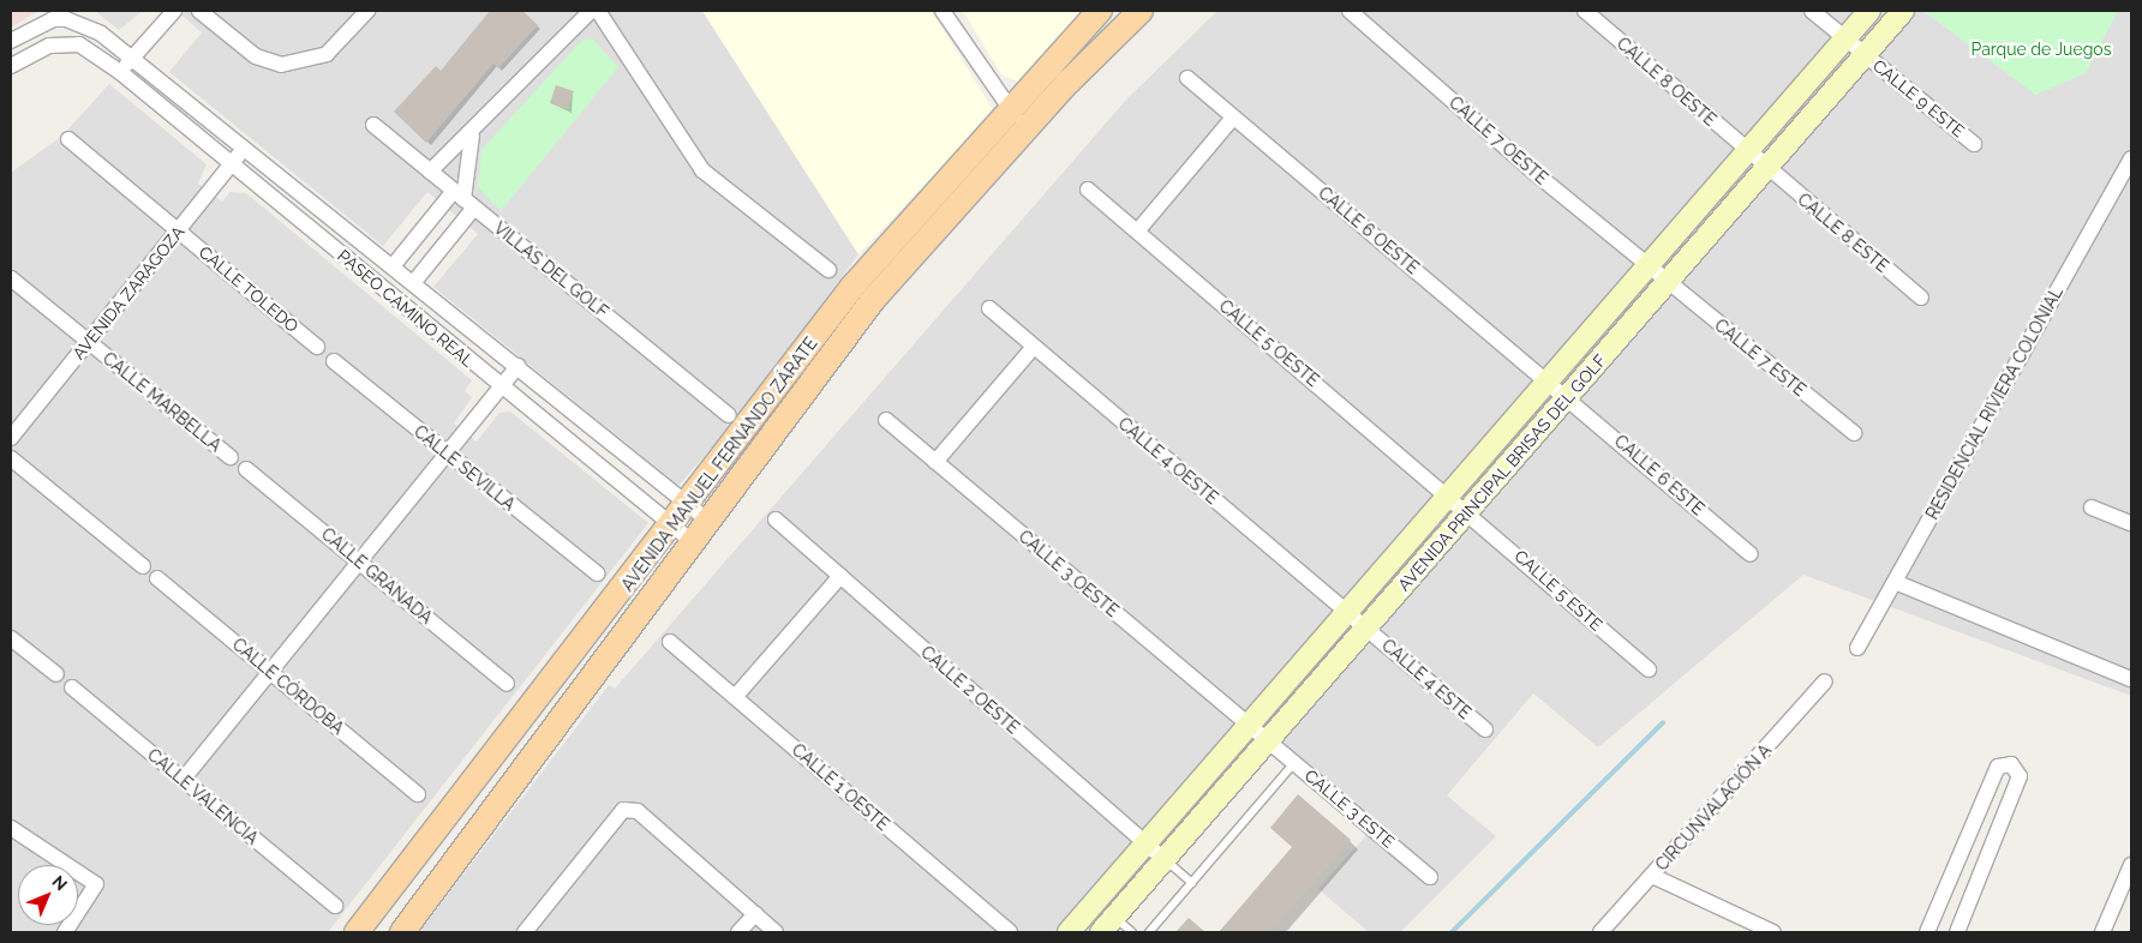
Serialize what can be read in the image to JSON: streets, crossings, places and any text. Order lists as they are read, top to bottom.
{
  "streets": {
    "main road": ["AVENIDA MANUEL FERNANDO ZÁRATE"],
    "street": [
      "CALLE 8 OESTE",
      "CALLE 9 ESTE",
      "CALLE 7 OESTE",
      "CALLE 6 OESTE",
      "CALLE 8 ESTE",
      "VILLAS DEL GOLF",
      "CALLE TOLEDO",
      "AVENIDA ZARAGOZA",
      "PASEO CAMINO REAL",
      "CALLE 5 OESTE",
      "CALLE 7 ESTE",
      "CALLE MARBELLA",
      "RESIDENCIAL RIVIERA COLONIAL",
      "CALLE 4 OESTE",
      "CALLE SEVILLA",
      "AVENIDA PRINCIPAL BRISAS DEL GOLF",
      "CALLE 6 ESTE",
      "CALLE 3 OESTE",
      "CALLE GRANADA",
      "CALLE 5 ESTE",
      "CALLE 4 ESTE",
      "CALLE CÓRDOBA",
      "CALLE 2 OESTE",
      "CALLE 1 OESTE",
      "CALLE VALENCIA",
      "CIRCUNVALACIÓN A",
      "CALLE 3 ESTE"
    ]
  },
  "crossings": [
    ["CALLE 8 OESTE", "CALLE 8 ESTE"],
    ["CALLE 8 OESTE", "AVENIDA PRINCIPAL BRISAS DEL GOLF"],
    ["CALLE 9 ESTE", "AVENIDA PRINCIPAL BRISAS DEL GOLF"],
    ["CALLE 7 OESTE", "CALLE 7 ESTE"],
    ["CALLE 7 OESTE", "AVENIDA PRINCIPAL BRISAS DEL GOLF"],
    ["CALLE 6 OESTE", "AVENIDA PRINCIPAL BRISAS DEL GOLF"],
    ["CALLE 6 OESTE", "CALLE 6 ESTE"],
    ["CALLE 8 ESTE", "AVENIDA PRINCIPAL BRISAS DEL GOLF"],
    ["CALLE TOLEDO", "AVENIDA ZARAGOZA"],
    ["AVENIDA ZARAGOZA", "PASEO CAMINO REAL"],
    ["AVENIDA ZARAGOZA", "CALLE MARBELLA"],
    ["PASEO CAMINO REAL", "AVENIDA MANUEL FERNANDO ZÁRATE"],
    ["CALLE 5 OESTE", "AVENIDA PRINCIPAL BRISAS DEL GOLF"],
    ["CALLE 5 OESTE", "CALLE 5 ESTE"],
    ["CALLE 7 ESTE", "AVENIDA PRINCIPAL BRISAS DEL GOLF"],
    ["CALLE 4 OESTE", "AVENIDA PRINCIPAL BRISAS DEL GOLF"],
    ["CALLE 4 OESTE", "CALLE 4 ESTE"],
    ["AVENIDA PRINCIPAL BRISAS DEL GOLF", "CALLE 6 ESTE"],
    ["AVENIDA PRINCIPAL BRISAS DEL GOLF", "CALLE 3 OESTE"],
    ["AVENIDA PRINCIPAL BRISAS DEL GOLF", "CALLE 5 ESTE"],
    ["AVENIDA PRINCIPAL BRISAS DEL GOLF", "CALLE 4 ESTE"],
    ["AVENIDA PRINCIPAL BRISAS DEL GOLF", "CALLE 2 OESTE"],
    ["AVENIDA PRINCIPAL BRISAS DEL GOLF", "CALLE 3 ESTE"],
    ["CALLE 3 OESTE", "CALLE 3 ESTE"]
  ],
  "parks": ["Parque de Juegos"],
  "north": "top right"
}
